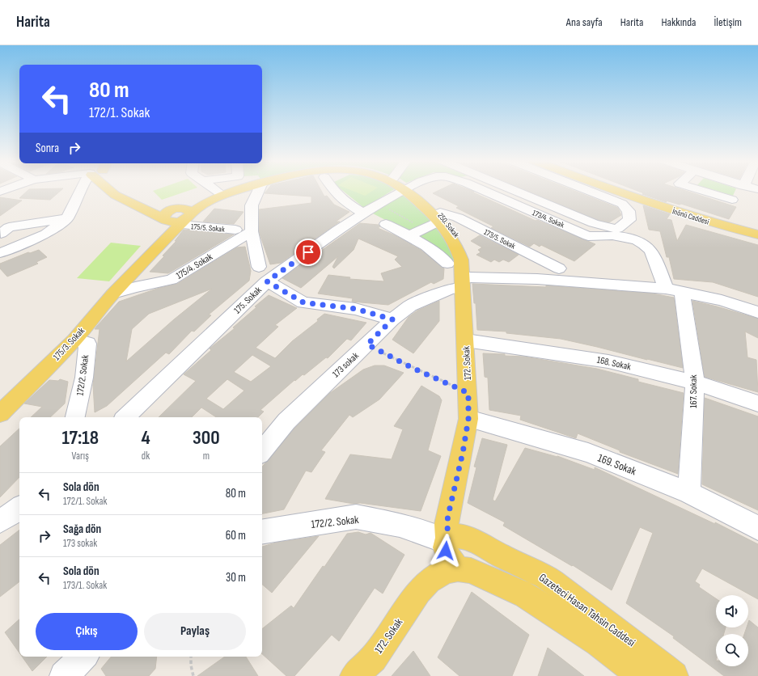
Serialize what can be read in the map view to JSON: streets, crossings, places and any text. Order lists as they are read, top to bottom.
{
  "streets": {
    "main road": [
      "İnönü Caddesi",
      "250. Sokak",
      "175/3. Sokak",
      "172. Sokak",
      "Gazeteci Hasan Tahsin Caddesi"
    ],
    "street": [
      "173/4. Sokak",
      "175/5. Sokak",
      "173/5. Sokak",
      "175/4. Sokak",
      "175. Sokak",
      "168. Sokak",
      "173 sokak",
      "172/2. Sokak",
      "167. Sokak",
      "169. Sokak"
    ]
  },
  "crossings": [
    ["173/4. Sokak", "173 sokak"],
    ["173/4. Sokak", "167. Sokak"],
    ["250. Sokak", "173/5. Sokak"],
    ["250. Sokak", "172. Sokak"],
    ["250. Sokak", "173 sokak"],
    ["175/5. Sokak", "175/3. Sokak"],
    ["175/4. Sokak", "175/3. Sokak"],
    ["175/3. Sokak", "172/2. Sokak"],
    ["172. Sokak", "168. Sokak"],
    ["172. Sokak", "173 sokak"],
    ["172. Sokak", "172/2. Sokak"],
    ["172. Sokak", "169. Sokak"],
    ["172. Sokak", "Gazeteci Hasan Tahsin Caddesi"],
    ["168. Sokak", "167. Sokak"],
    ["173 sokak", "167. Sokak"],
    ["172/2. Sokak", "Gazeteci Hasan Tahsin Caddesi"],
    ["167. Sokak", "169. Sokak"]
  ],
  "page": {
    "header": "Harita",
    "nav": [
      "Ana sayfa",
      "Harita",
      "Hakkında",
      "İletişim"
    ],
    "turn": ["80 m", "172/1. Sokak"],
    "then": "Sonra",
    "eta": [
      "17:18",
      "Varış",
      "4",
      "dk",
      "300",
      "m"
    ],
    "list": [
      {
        "name": "Sola dön",
        "note": "172/1. Sokak",
        "value": "80 m"
      },
      {
        "name": "Sağa dön",
        "note": "173 sokak",
        "value": "60 m"
      },
      {
        "name": "Sola dön",
        "note": "173/1. Sokak",
        "value": "30 m"
      }
    ],
    "buttons": ["Çıkış", "Paylaş"]
  }
}
